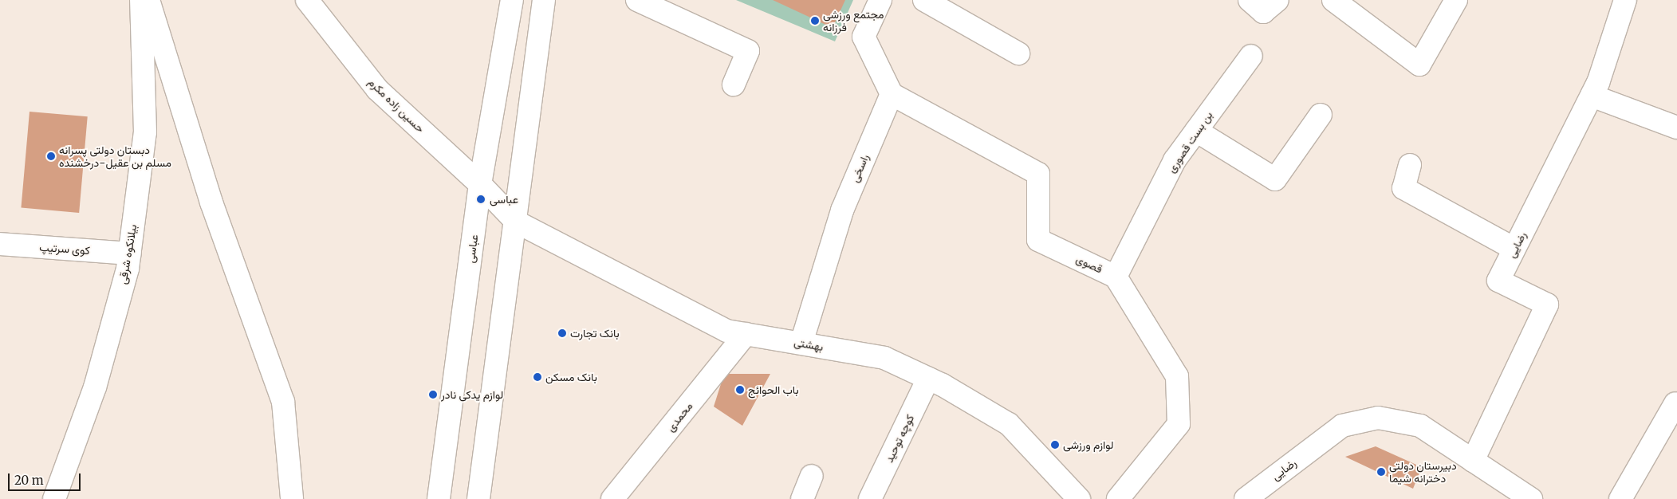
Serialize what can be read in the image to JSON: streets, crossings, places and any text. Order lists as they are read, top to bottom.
{
  "streets": {
    "street": [
      "حسین زاده مکرم",
      "بن بست قصوری",
      "راسخی",
      "رضایی",
      "کوی سرتیپ",
      "عباسى",
      "بیلانکوه شرقی",
      "قصوی",
      "بهشتی",
      "محمدی",
      "کوچه توحید"
    ]
  },
  "crossings": [
    ["حسین زاده مکرم", "عباسى"],
    ["حسین زاده مکرم", "بهشتی"],
    ["بن بست قصوری", "قصوی"],
    ["راسخی", "قصوی"],
    ["راسخی", "بهشتی"],
    ["کوی سرتیپ", "بیلانکوه شرقی"],
    ["بهشتی", "محمدی"],
    ["بهشتی", "کوچه توحید"]
  ],
  "places": [
    "مجتمع ورزشی فرزانه",
    "دبستان دولتی پسرانه مسلم بن عقیل-درخشنده",
    "عباسی",
    "بانک تجارت",
    "بانک مسکن",
    "باب الحوائج",
    "لوازم یدکی نادر",
    "لوازم ورزشی",
    "دبیرستان دولتی دخترانه شیما"
  ],
  "scale_bar": "20 m"
}
